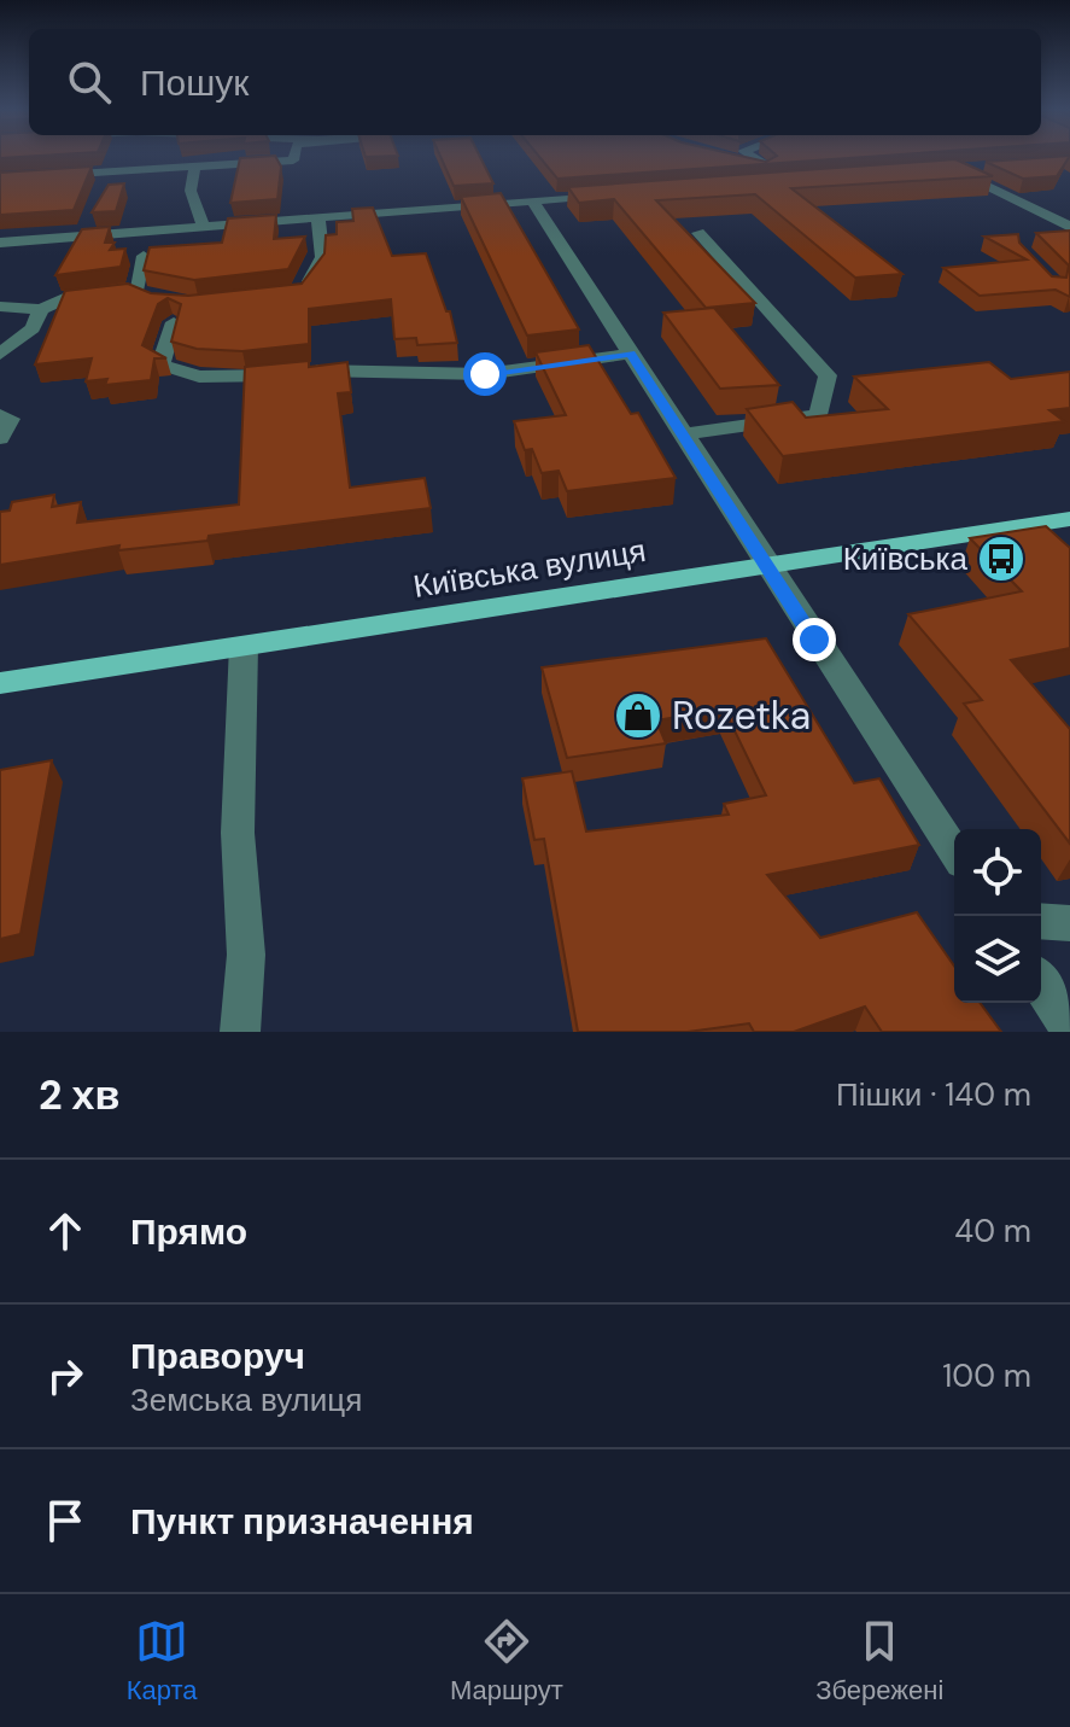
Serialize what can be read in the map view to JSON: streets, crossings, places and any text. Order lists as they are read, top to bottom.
{
  "streets": {
    "main road": ["Київська вулиця"]
  },
  "places": {
    "bus stop": ["Київська"],
    "shop": ["Rozetka"]
  },
  "page": {
    "search": "Пошук",
    "heading": ["2 хв", "Пішки · 140 m"],
    "list": [
      ["Прямо", "40 m"],
      ["Праворуч", "Земська вулиця", "100 m"],
      "Пункт призначення"
    ],
    "nav": ["Карта", "Маршрут", "Збережені"]
  }
}
